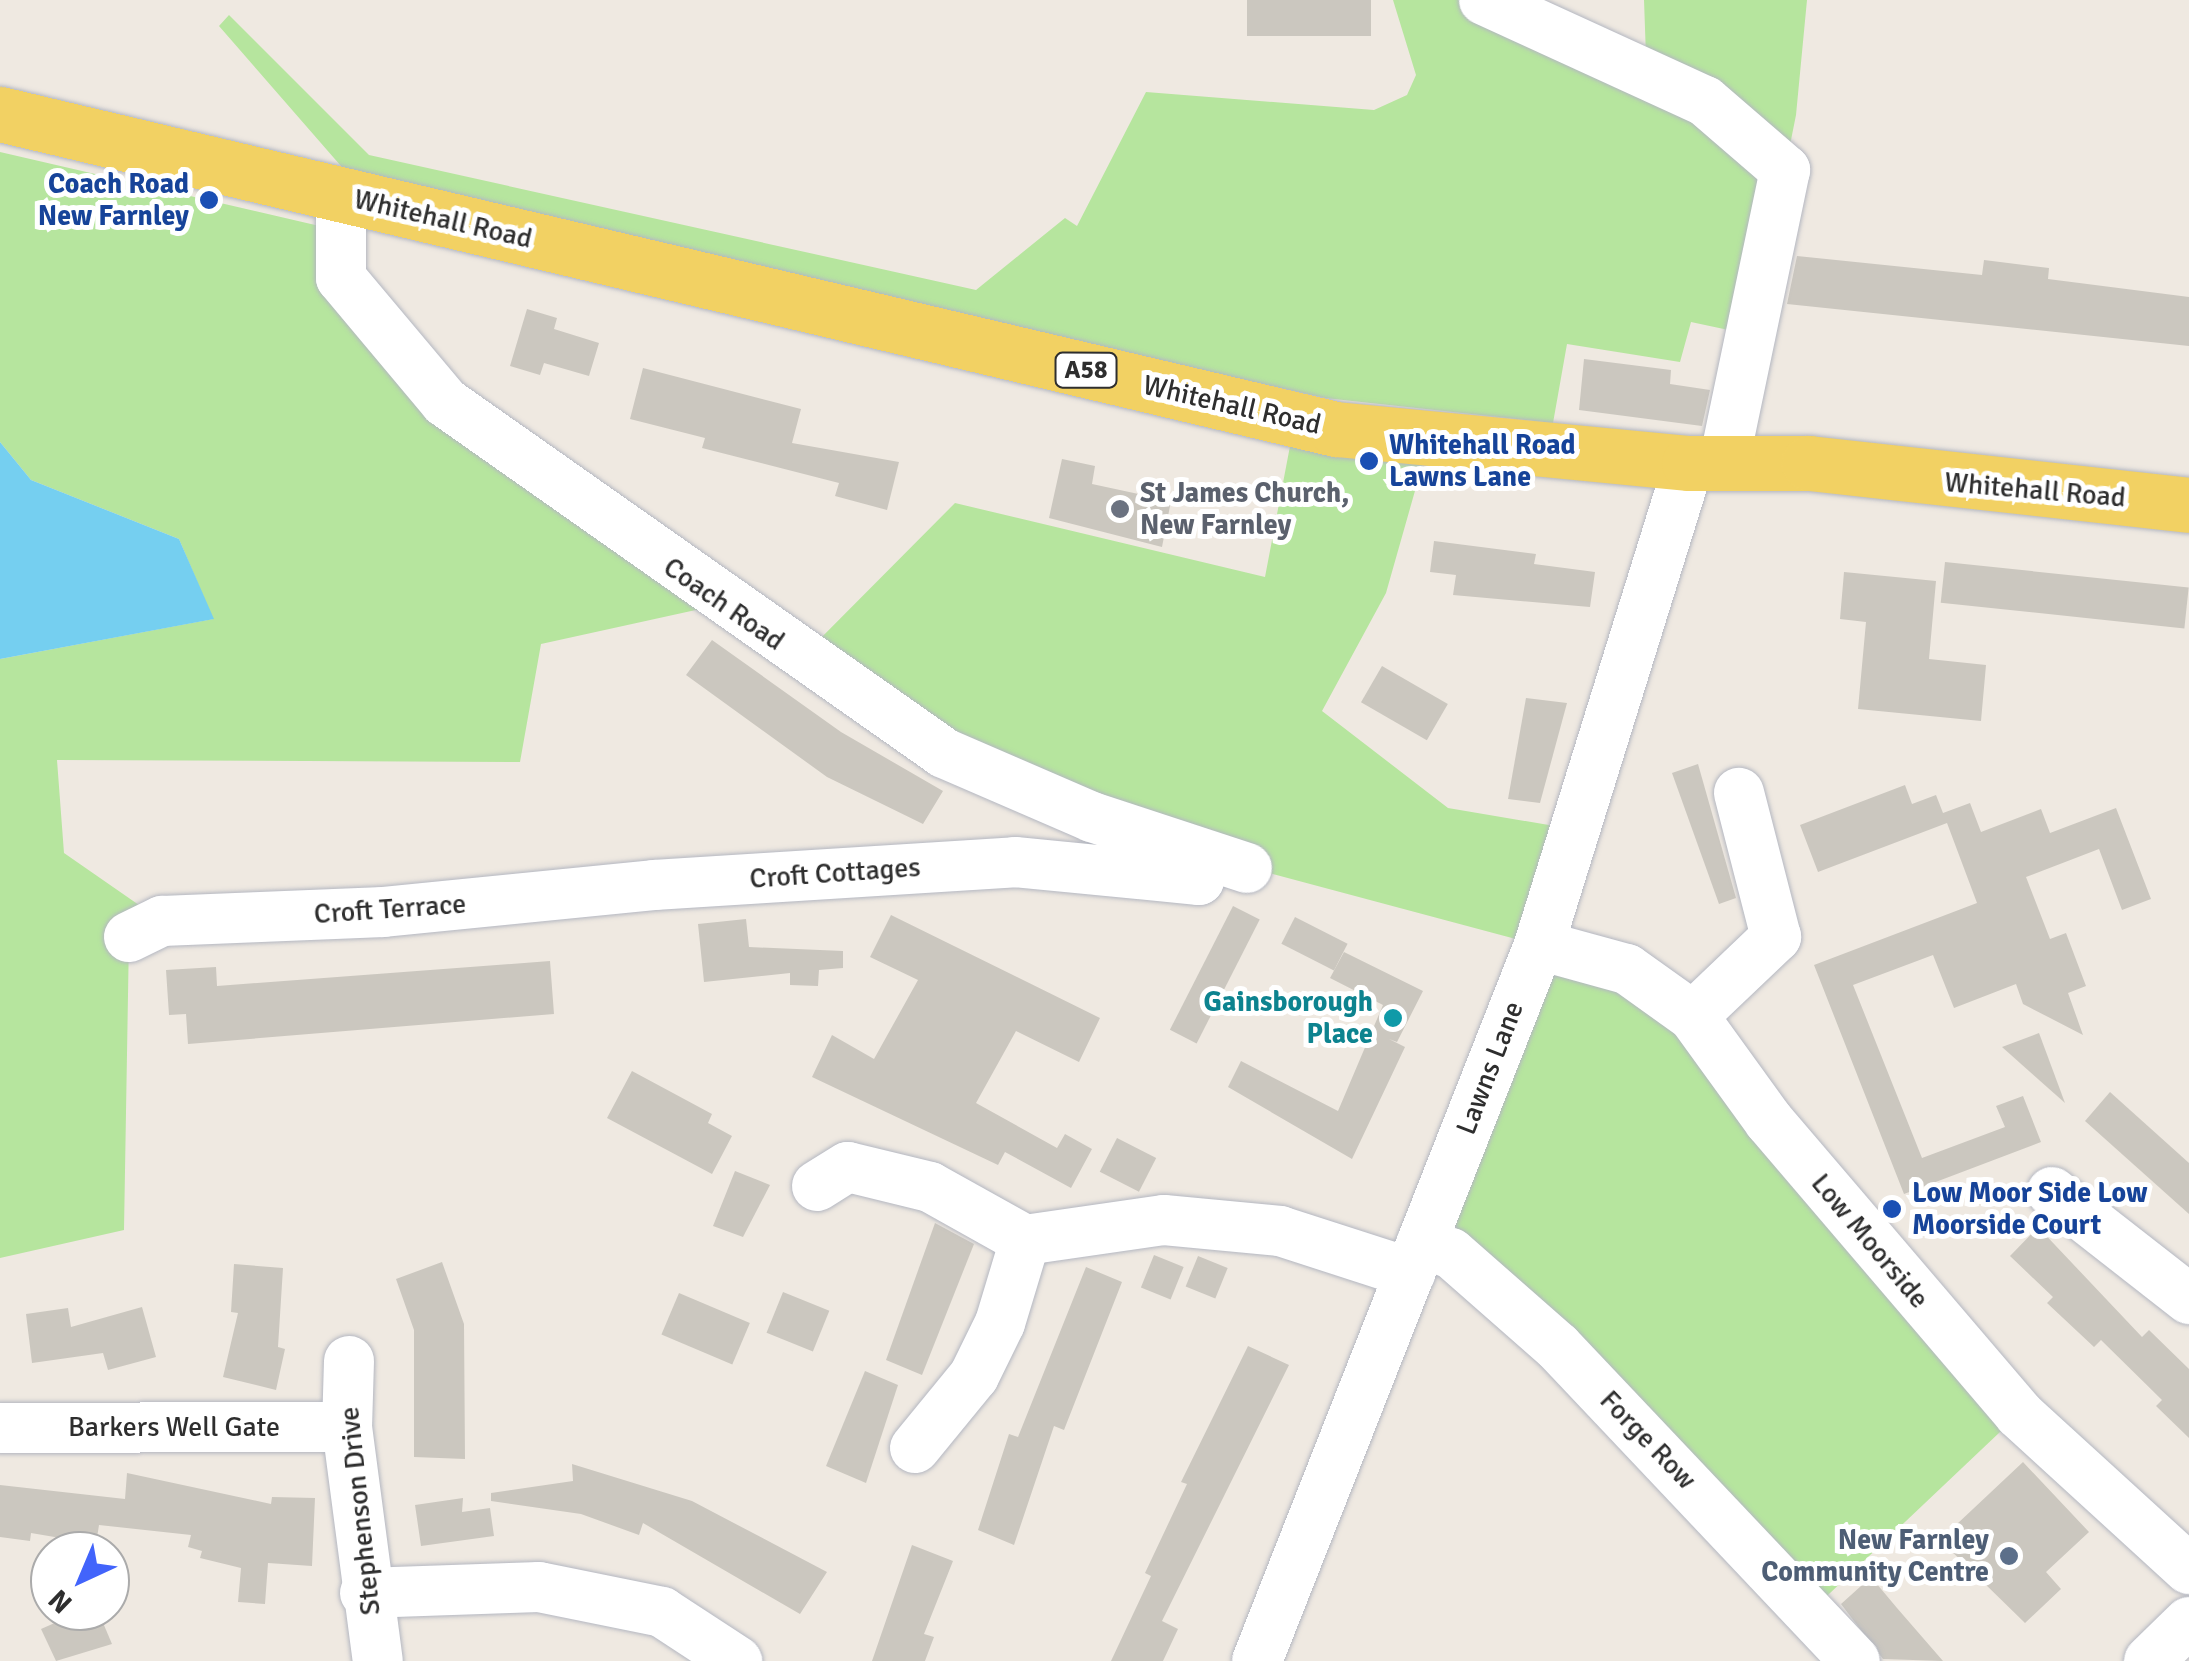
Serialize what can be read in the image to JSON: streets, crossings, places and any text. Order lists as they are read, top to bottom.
{
  "streets": {
    "main road": ["Whitehall Road", "A58"],
    "street": [
      "Coach Road",
      "Croft Cottages",
      "Croft Terrace",
      "Lawns Lane",
      "Low Moorside",
      "Barkers Well Gate",
      "Forge Row",
      "Stephenson Drive"
    ]
  },
  "crossings": [
    ["Whitehall Road", "Coach Road"],
    ["Whitehall Road", "Lawns Lane"],
    ["Coach Road", "Croft Cottages"],
    ["Croft Cottages", "Croft Terrace"],
    ["Lawns Lane", "Low Moorside"],
    ["Lawns Lane", "Forge Row"],
    ["Barkers Well Gate", "Stephenson Drive"]
  ],
  "places": [
    "Coach Road New Farnley",
    "Whitehall Road Lawns Lane",
    "St James Church, New Farnley",
    "Gainsborough Place",
    "Low Moor Side Low Moorside Court",
    "New Farnley Community Centre"
  ],
  "north": "bottom left"
}
